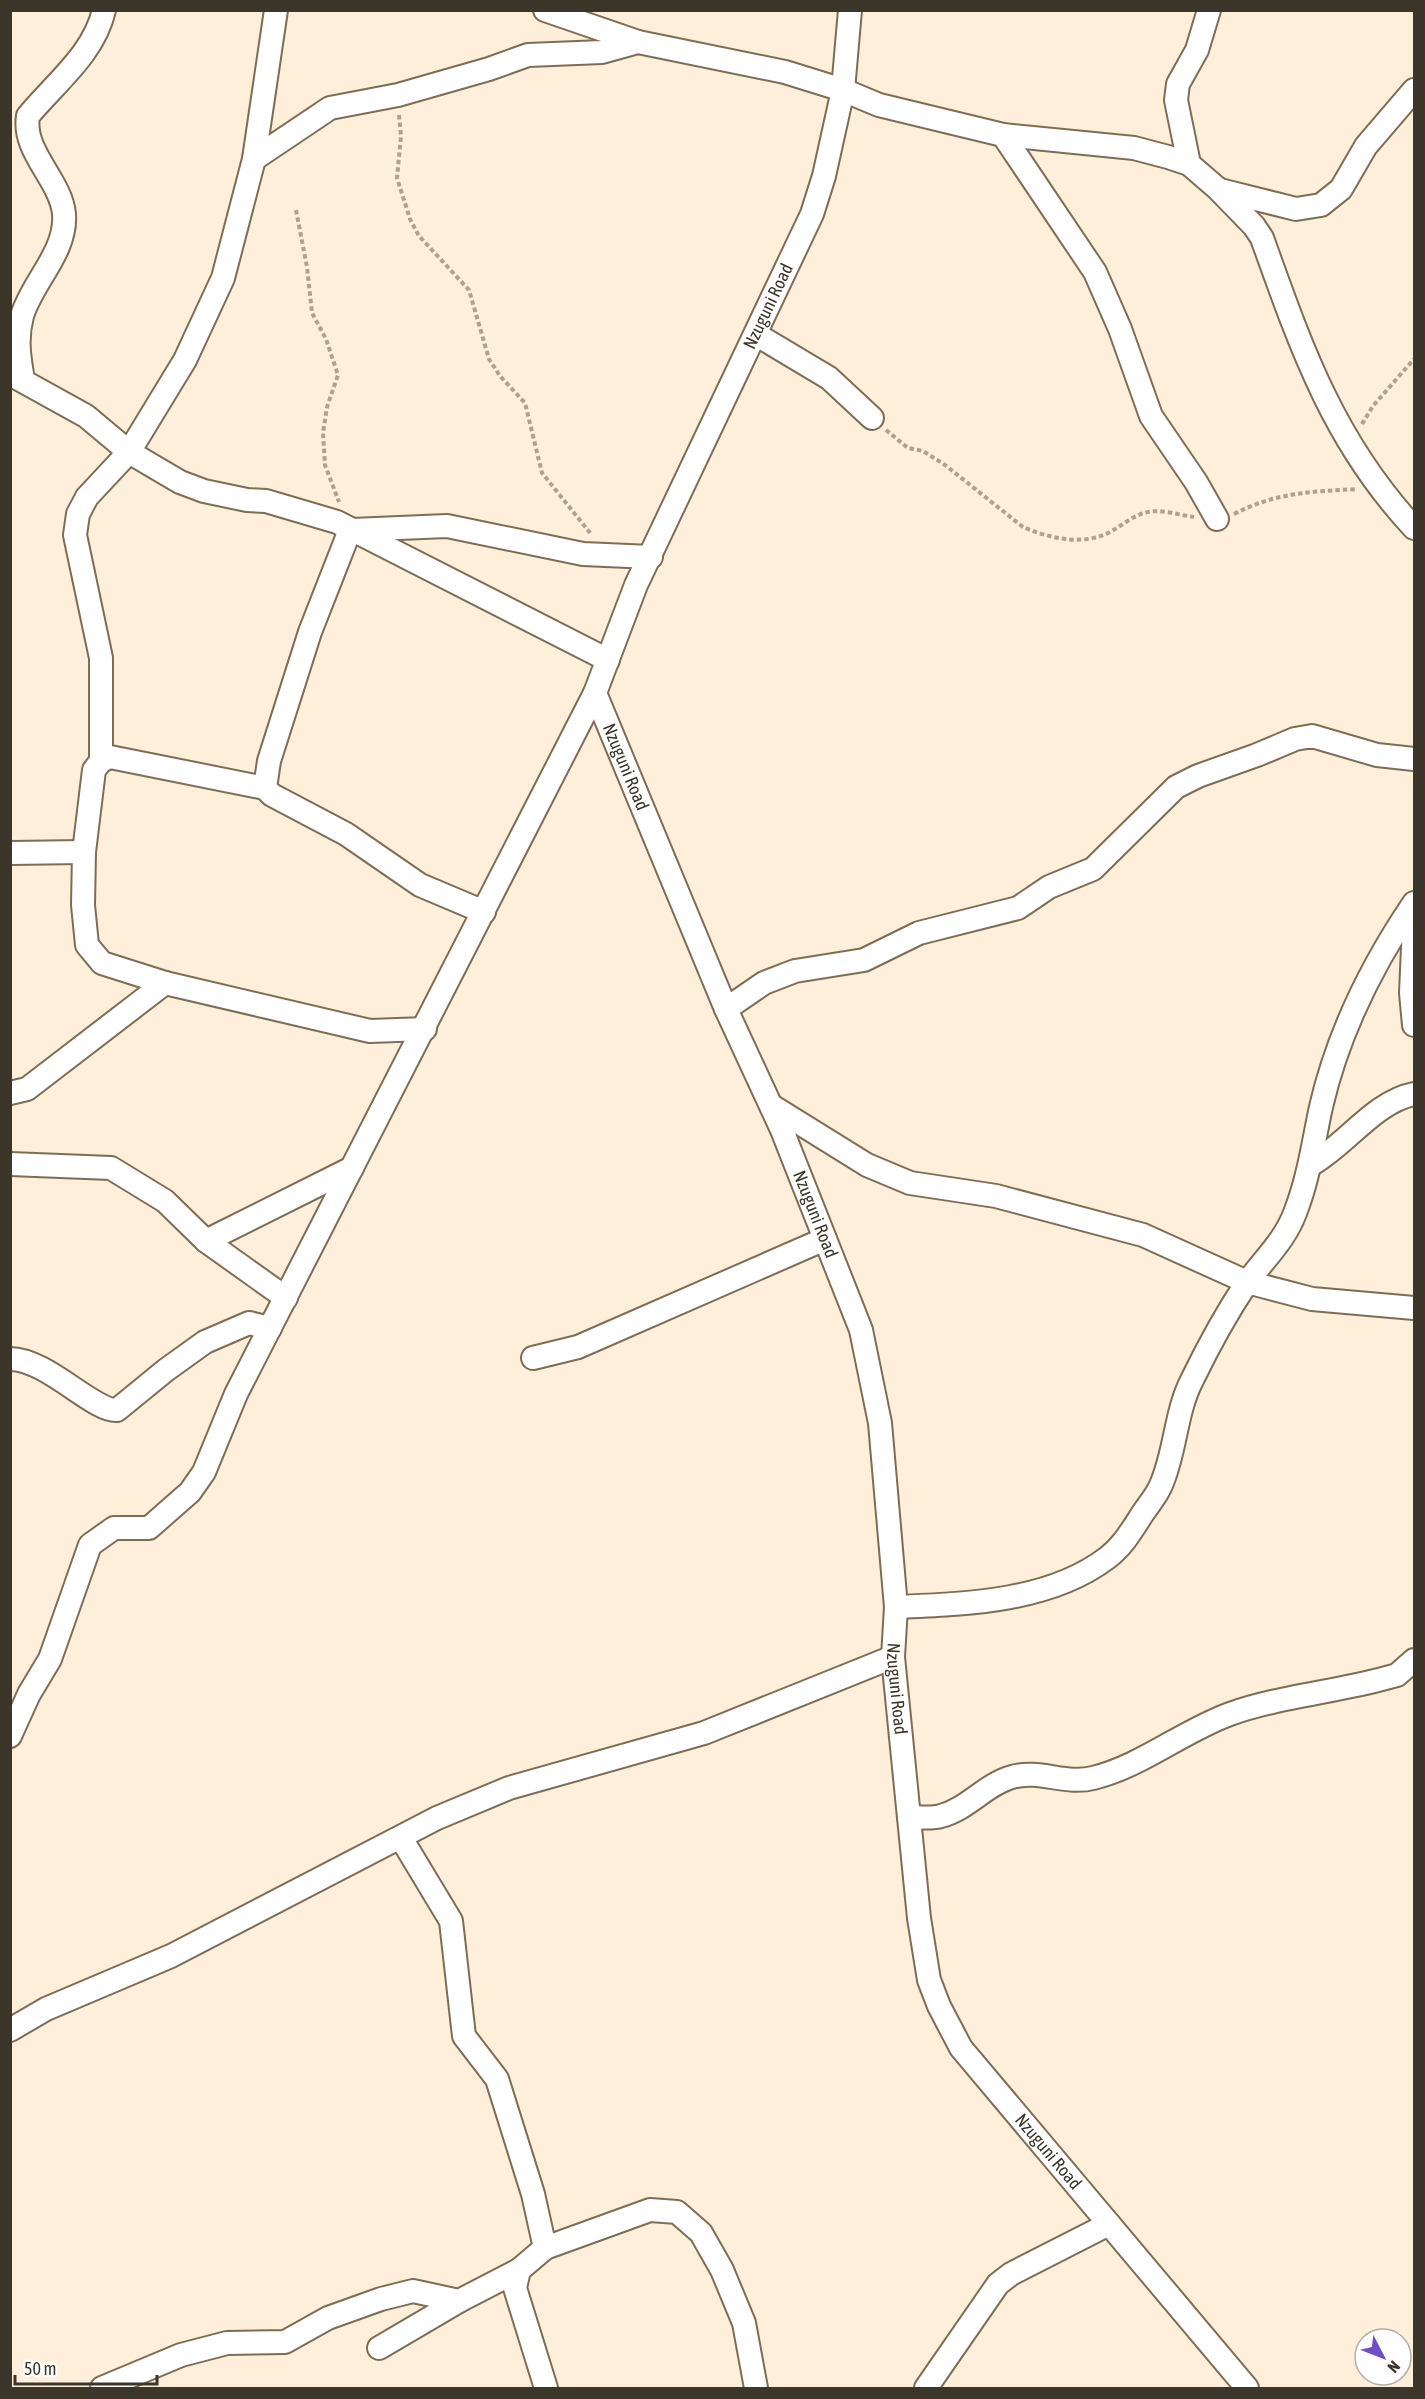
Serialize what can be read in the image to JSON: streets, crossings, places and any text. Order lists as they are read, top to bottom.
{
  "streets": {
    "street": ["Nzuguni Road"]
  },
  "scale_bar": "50 m",
  "north": "bottom right"
}
